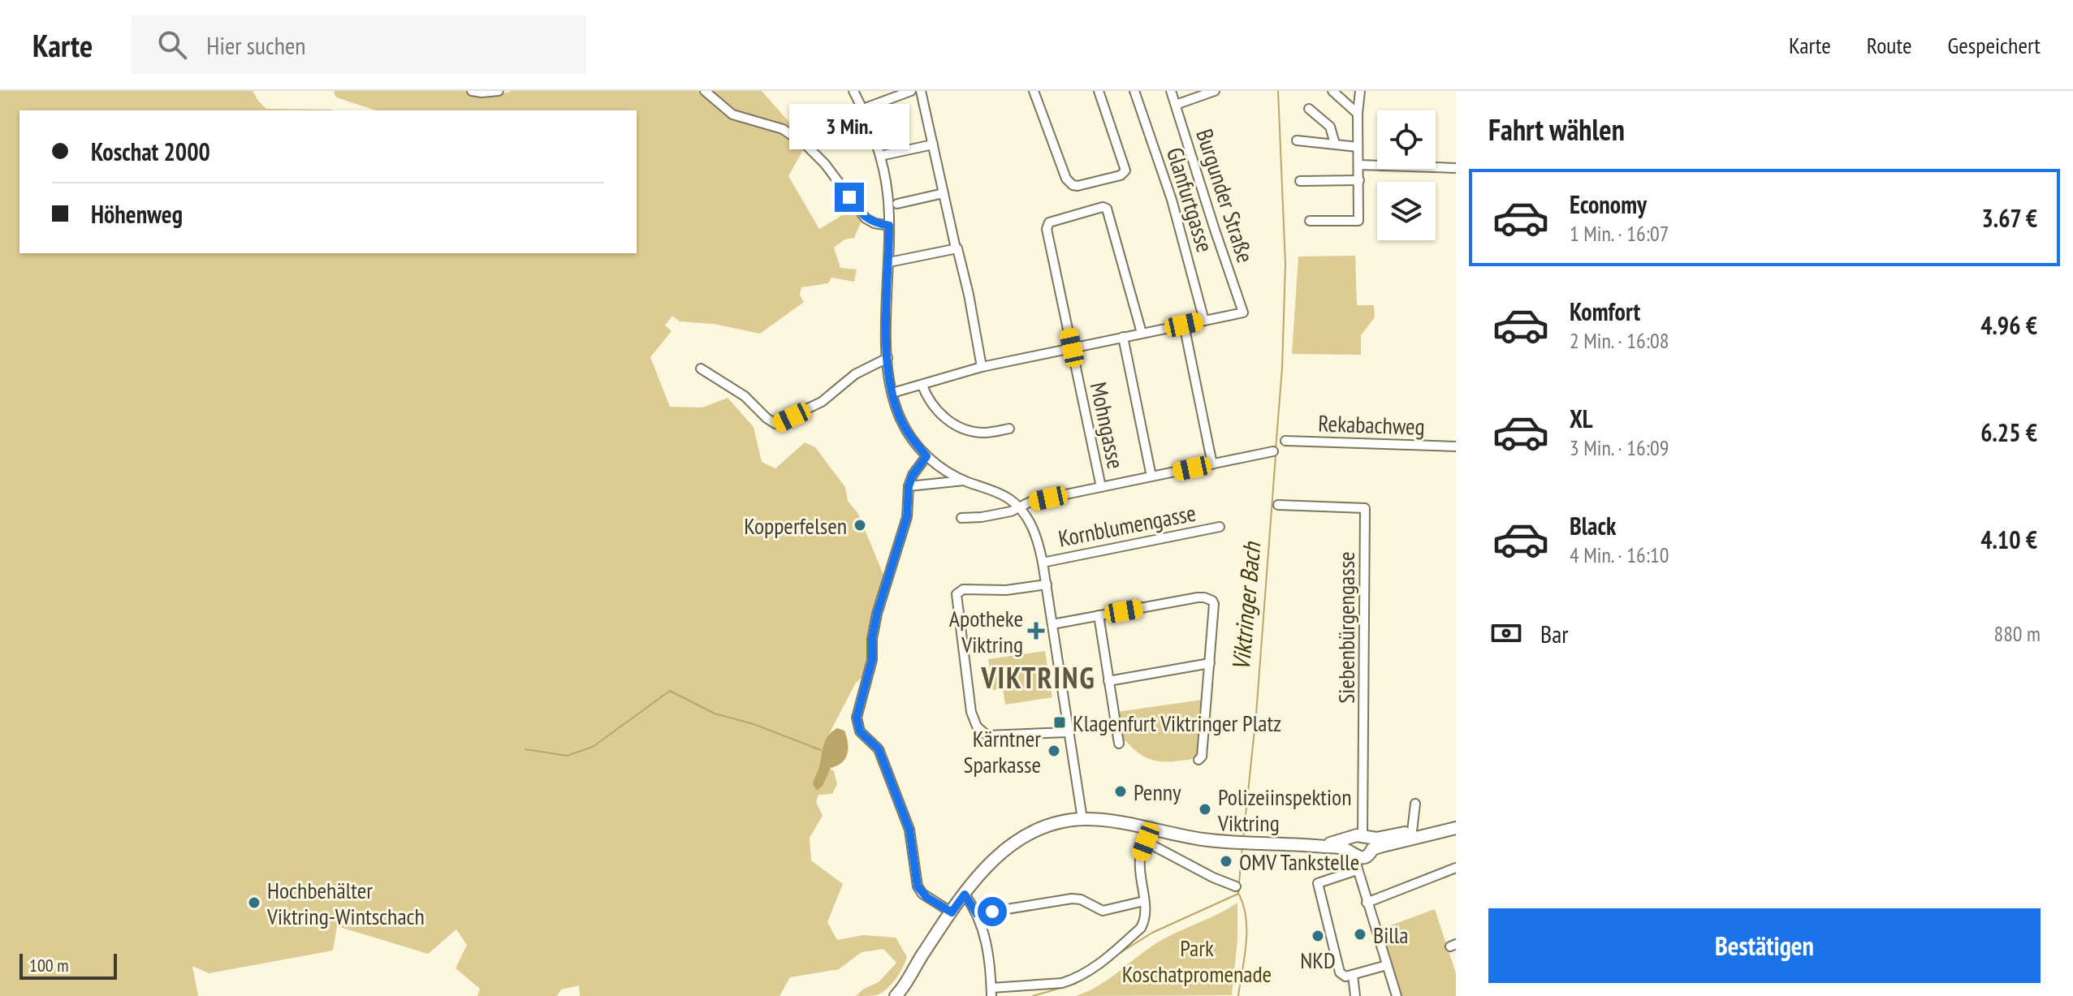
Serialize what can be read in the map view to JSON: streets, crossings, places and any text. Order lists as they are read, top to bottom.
{
  "streets": {
    "street": [
      "Burgunder Straße",
      "Glanfurtgasse",
      "Rekabachweg",
      "Mohngasse",
      "Kornblumengasse",
      "Siebenbürgengasse"
    ]
  },
  "crossings": [
    ["Burgunder Straße", "Glanfurtgasse"]
  ],
  "districts": ["VIKTRING"],
  "water": ["Viktringer Bach"],
  "parks": ["Park Koschatpromenade"],
  "places": {
    "other": [
      "Kopperfelsen",
      "Kärntner Sparkasse",
      "Penny",
      "Polizeiinspektion Viktring",
      "OMV Tankstelle",
      "Hochbehälter Viktring-Wintschach",
      "Billa",
      "NKD"
    ],
    "health": ["Apotheke Viktring"],
    "transit": ["Klagenfurt Viktringer Platz"]
  },
  "scale_bar": "100 m",
  "page": {
    "header": "Karte",
    "search": "Hier suchen",
    "nav": ["Karte", "Route", "Gespeichert"],
    "heading": "Fahrt wählen",
    "bubble": "3 Min.",
    "banner": ["Koschat 2000", "Höhenweg"],
    "list": [
      {
        "name": "Economy",
        "note": "1 Min. · 16:07",
        "value": "3.67 €"
      },
      {
        "name": "Komfort",
        "note": "2 Min. · 16:08",
        "value": "4.96 €"
      },
      {
        "name": "XL",
        "note": "3 Min. · 16:09",
        "value": "6.25 €"
      },
      {
        "name": "Black",
        "note": "4 Min. · 16:10",
        "value": "4.10 €"
      }
    ],
    "pay": ["Bar", "880 m"],
    "buttons": "Bestätigen",
    "scale": "100 m"
  }
}
